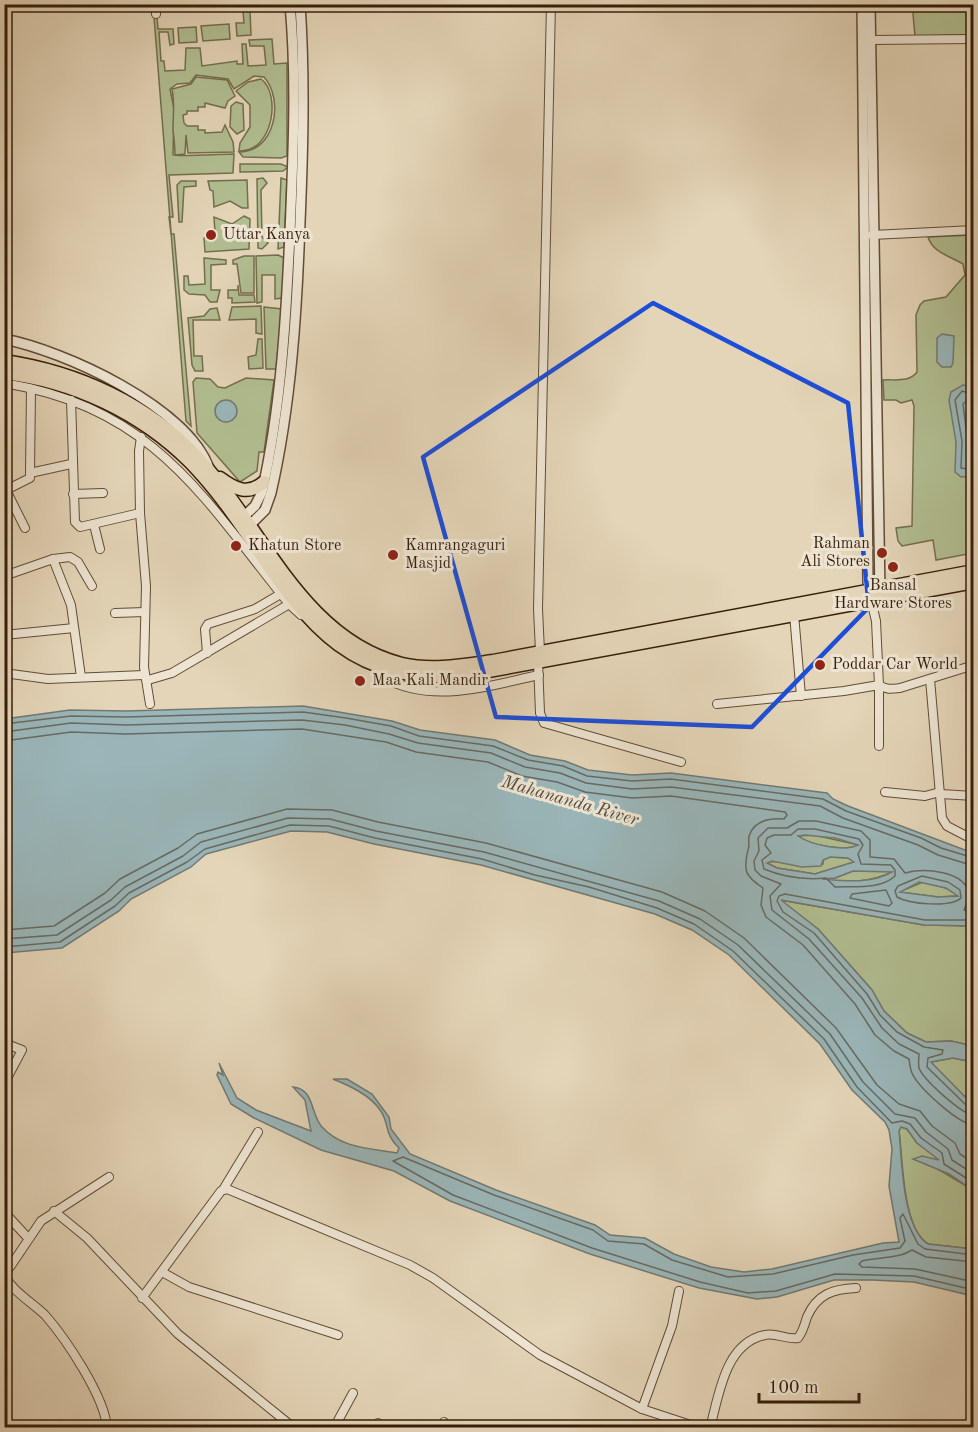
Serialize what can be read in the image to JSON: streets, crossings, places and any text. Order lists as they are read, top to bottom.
{
  "water": ["Mahananda River"],
  "places": [
    "Uttar Kanya",
    "Khatun Store",
    "Rahman Ali Stores",
    "Kamrangaguri Masjid",
    "Bansal Hardware Stores",
    "Poddar Car World",
    "Maa Kali Mandir"
  ],
  "scale_bar": "100 m"
}
